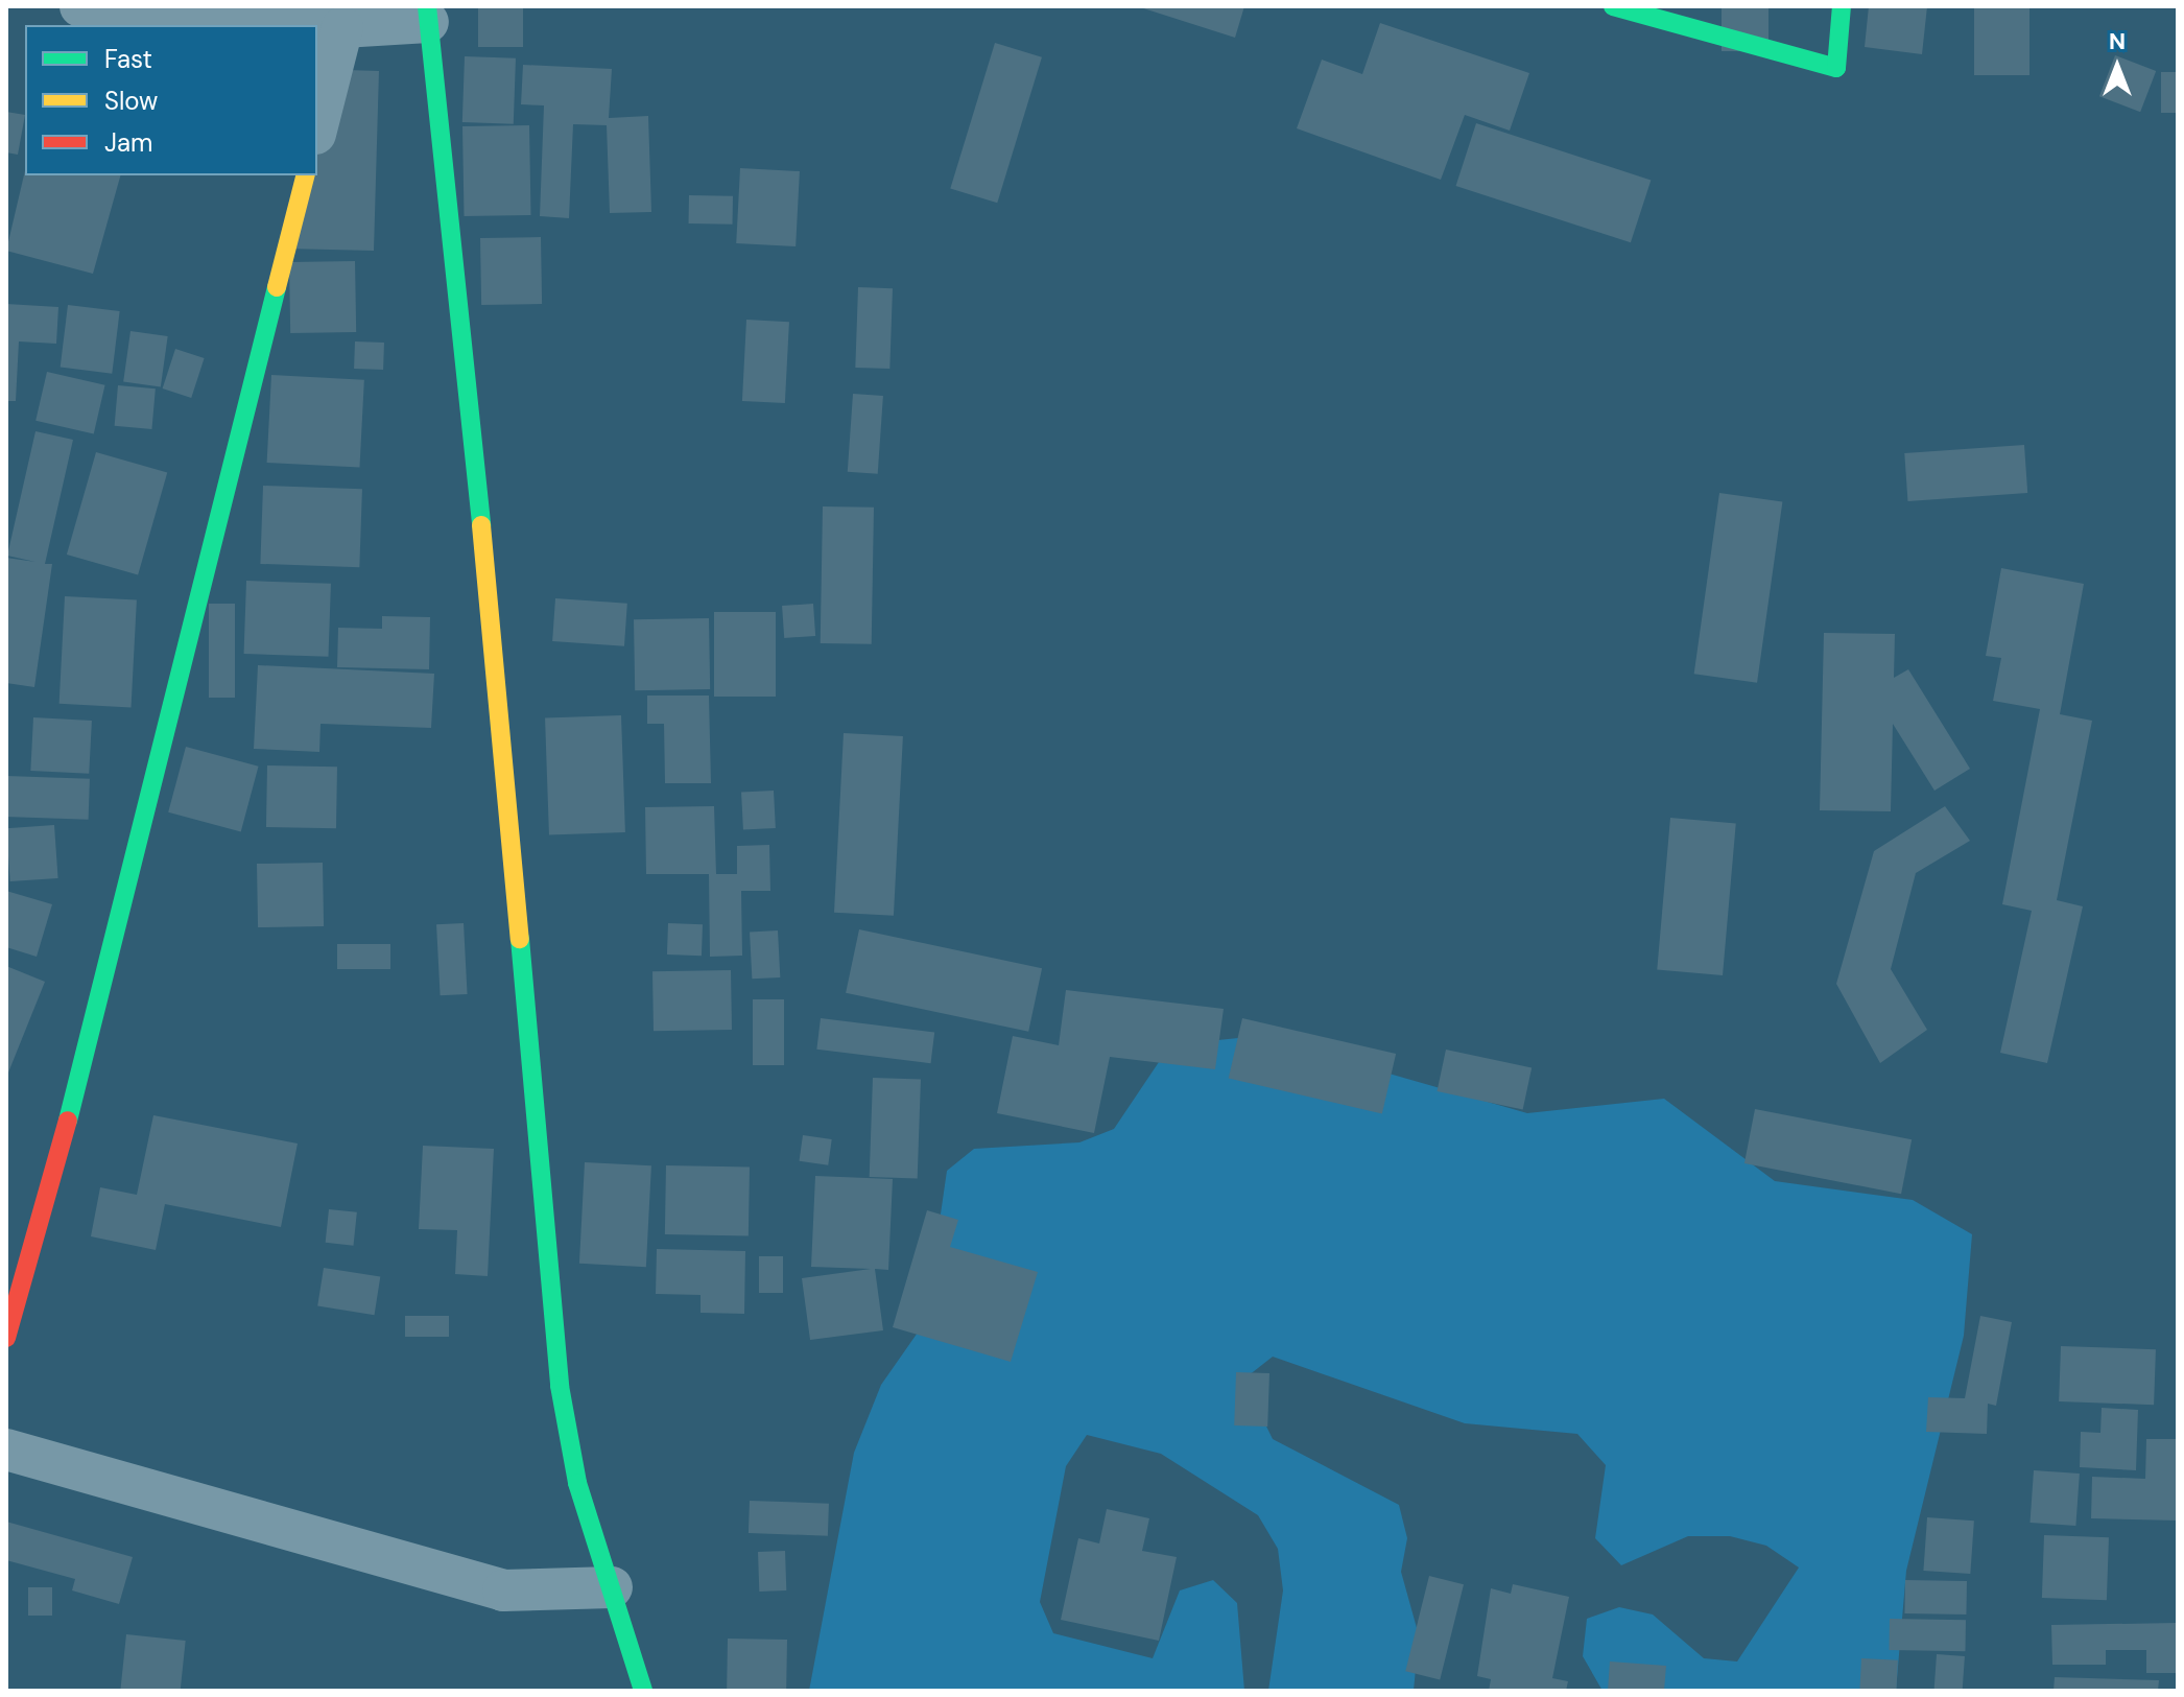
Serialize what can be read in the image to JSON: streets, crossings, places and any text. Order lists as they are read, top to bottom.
{
  "legend": ["Fast", "Slow", "Jam"],
  "north": "top"
}
